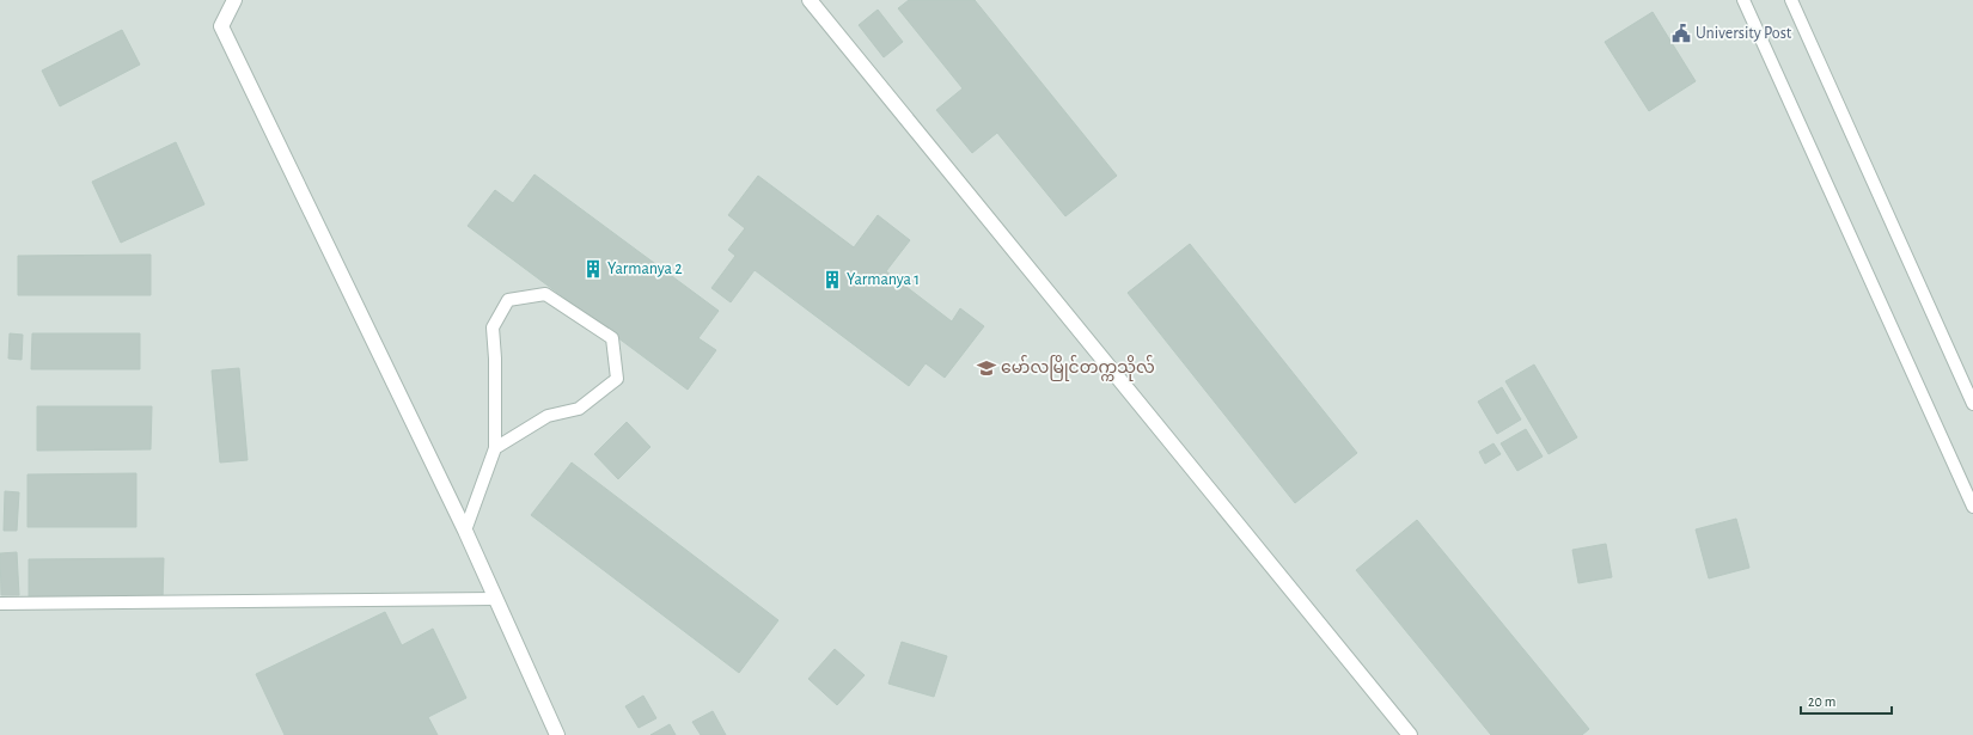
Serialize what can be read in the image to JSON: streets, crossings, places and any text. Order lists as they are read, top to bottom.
{
  "places": {
    "public building": ["University Post"],
    "building": ["Yarmanya 2", "Yarmanya 1"],
    "school or university": ["မော်လမြိုင်တက္ကသိုလ်"]
  },
  "scale_bar": "20 m"
}
